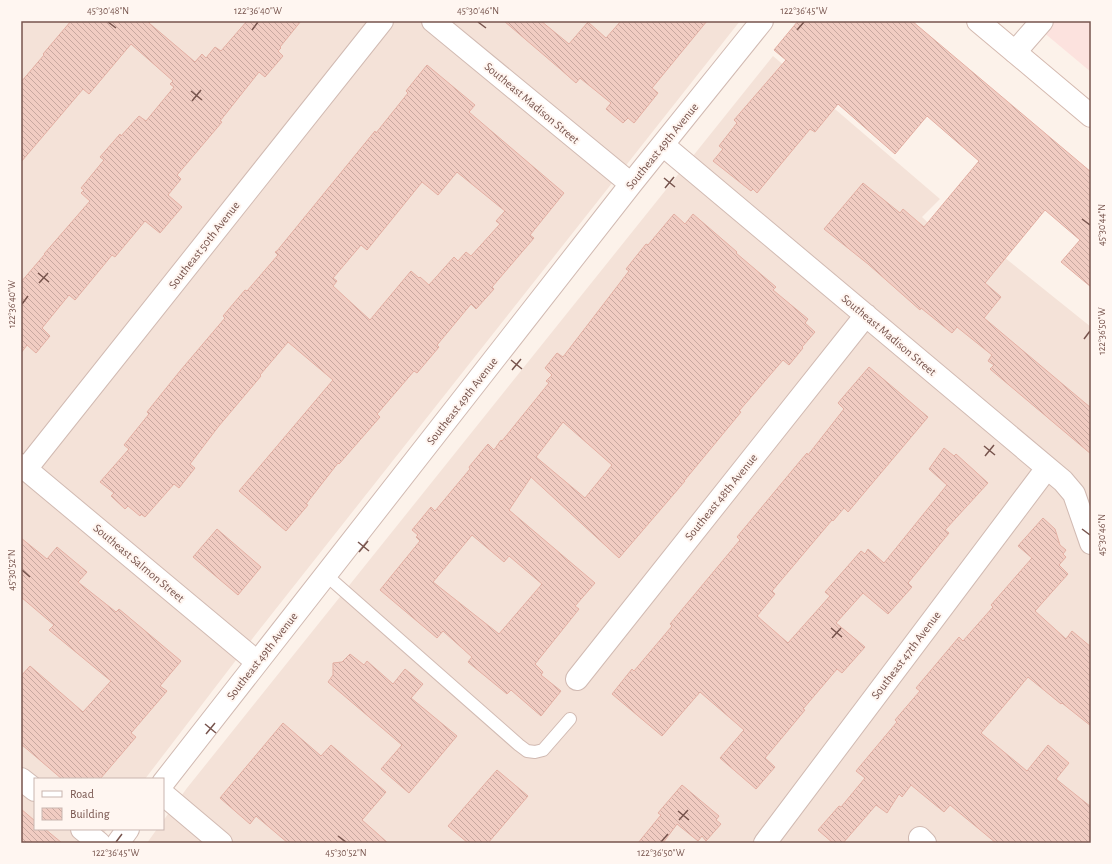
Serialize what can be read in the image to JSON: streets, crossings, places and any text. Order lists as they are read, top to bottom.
{
  "streets": {
    "street": [
      "Southeast Madison Street",
      "Southeast 49th Avenue",
      "Southeast 50th Avenue",
      "Southeast 48th Avenue",
      "Southeast Salmon Street",
      "Southeast 47th Avenue"
    ]
  },
  "crossings": [
    ["Southeast Madison Street", "Southeast 49th Avenue"],
    ["Southeast Madison Street", "Southeast 48th Avenue"],
    ["Southeast Madison Street", "Southeast 47th Avenue"],
    ["Southeast 49th Avenue", "Southeast Salmon Street"],
    ["Southeast 50th Avenue", "Southeast Salmon Street"]
  ],
  "legend": ["Road", "Building"],
  "coordinates": [
    "45°30'48\"N",
    "122°36'40\"W",
    "45°30'46\"N",
    "122°36'45\"W",
    "45°30'44\"N",
    "122°36'50\"W",
    "45°30'52\"N"
  ]
}
